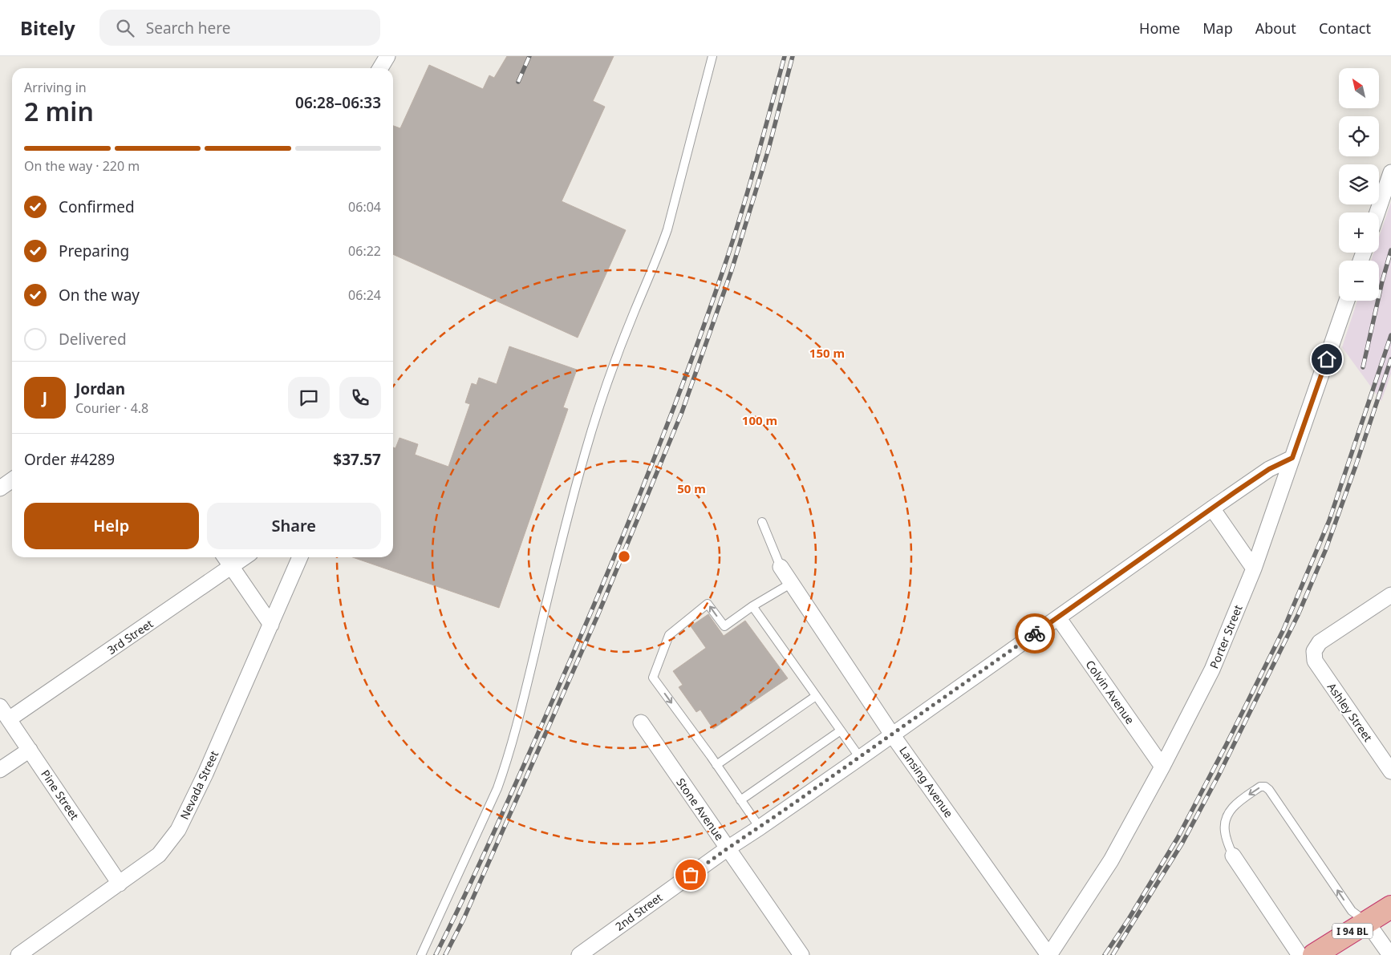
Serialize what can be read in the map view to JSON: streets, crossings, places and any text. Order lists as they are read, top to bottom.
{
  "streets": {
    "highway": ["I 94 BL"],
    "street": [
      "3rd Street",
      "Porter Street",
      "Colvin Avenue",
      "Ashley Street",
      "Lansing Avenue",
      "Nevada Street",
      "Pine Street",
      "Stone Avenue",
      "2nd Street"
    ]
  },
  "crossings": [
    ["3rd Street", "Pine Street"],
    ["Porter Street", "Colvin Avenue"],
    ["Porter Street", "Lansing Avenue"],
    ["Porter Street", "2nd Street"],
    ["Colvin Avenue", "2nd Street"],
    ["Lansing Avenue", "2nd Street"],
    ["Nevada Street", "Pine Street"],
    ["Stone Avenue", "2nd Street"]
  ],
  "north": "top left",
  "page": {
    "header": "Bitely",
    "search": "Search here",
    "nav": [
      "Home",
      "Map",
      "About",
      "Contact"
    ],
    "map_buttons": ["+", "−"],
    "heading": ["2 min", "Arriving in", "06:28–06:33"],
    "panel": [
      "Jordan",
      "Courier · 4.8",
      "Order #4289",
      "$37.57"
    ],
    "bar": "On the way · 220 m",
    "list": [
      ["Confirmed", "06:04"],
      ["Preparing", "06:22"],
      ["On the way", "06:24"],
      "Delivered"
    ],
    "round": "J",
    "buttons": ["Help", "Share"]
  },
  "rings": ["150 m", "100 m", "50 m"]
}
